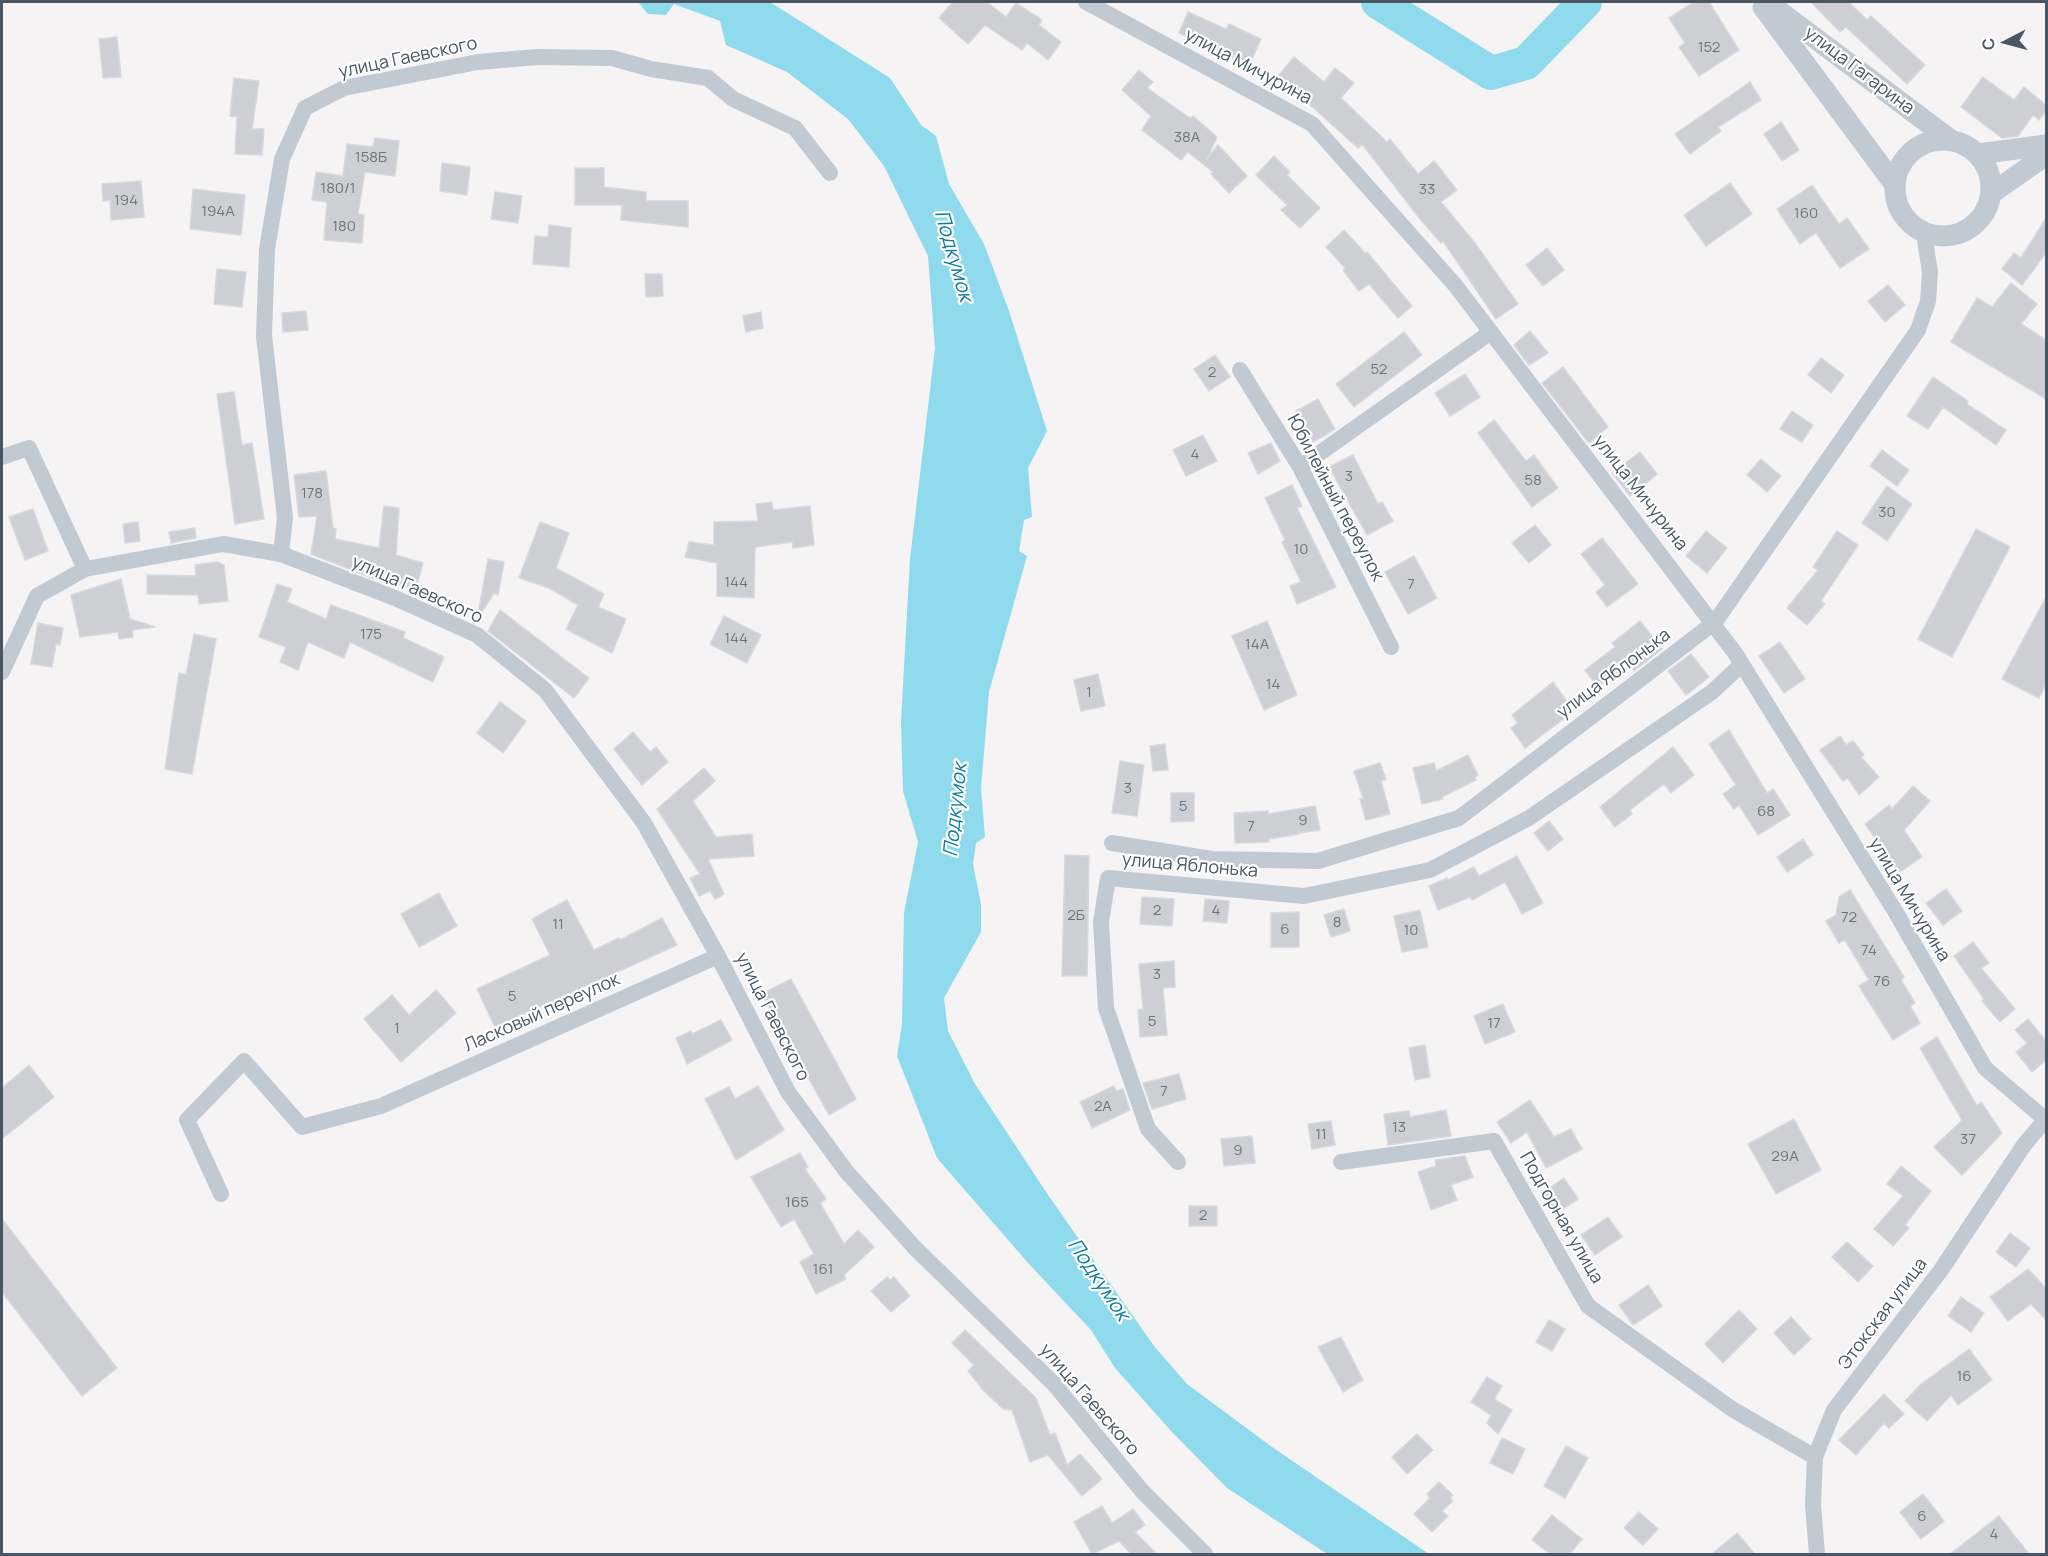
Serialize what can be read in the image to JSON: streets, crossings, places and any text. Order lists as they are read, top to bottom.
{
  "streets": {
    "street": [
      "улица Гаевского",
      "улица Мичурина",
      "улица Гагарина",
      "Юбилейный переулок",
      "улица Яблонька",
      "Ласковый переулок",
      "Подгорная улица",
      "Этокская улица"
    ]
  },
  "crossings": [
    ["улица Гаевского", "Ласковый переулок"],
    ["улица Мичурина", "улица Яблонька"],
    ["улица Мичурина", "Этокская улица"],
    ["улица Гагарина", "улица Яблонька"],
    ["Подгорная улица", "Этокская улица"]
  ],
  "water": ["Подкумок"],
  "house_numbers": [
    "152",
    "38А",
    "158Б",
    "180/1",
    "33",
    "194",
    "194А",
    "160",
    "180",
    "52",
    "2",
    "4",
    "3",
    "58",
    "178",
    "30",
    "10",
    "144",
    "7",
    "175",
    "144",
    "14А",
    "14",
    "1",
    "3",
    "5",
    "68",
    "9",
    "7",
    "2",
    "4",
    "2Б",
    "72",
    "8",
    "11",
    "6",
    "10",
    "74",
    "3",
    "76",
    "5",
    "5",
    "17",
    "1",
    "7",
    "2А",
    "13",
    "11",
    "37",
    "9",
    "29А",
    "165",
    "2",
    "161",
    "16",
    "6",
    "4"
  ],
  "north": "left"
}
